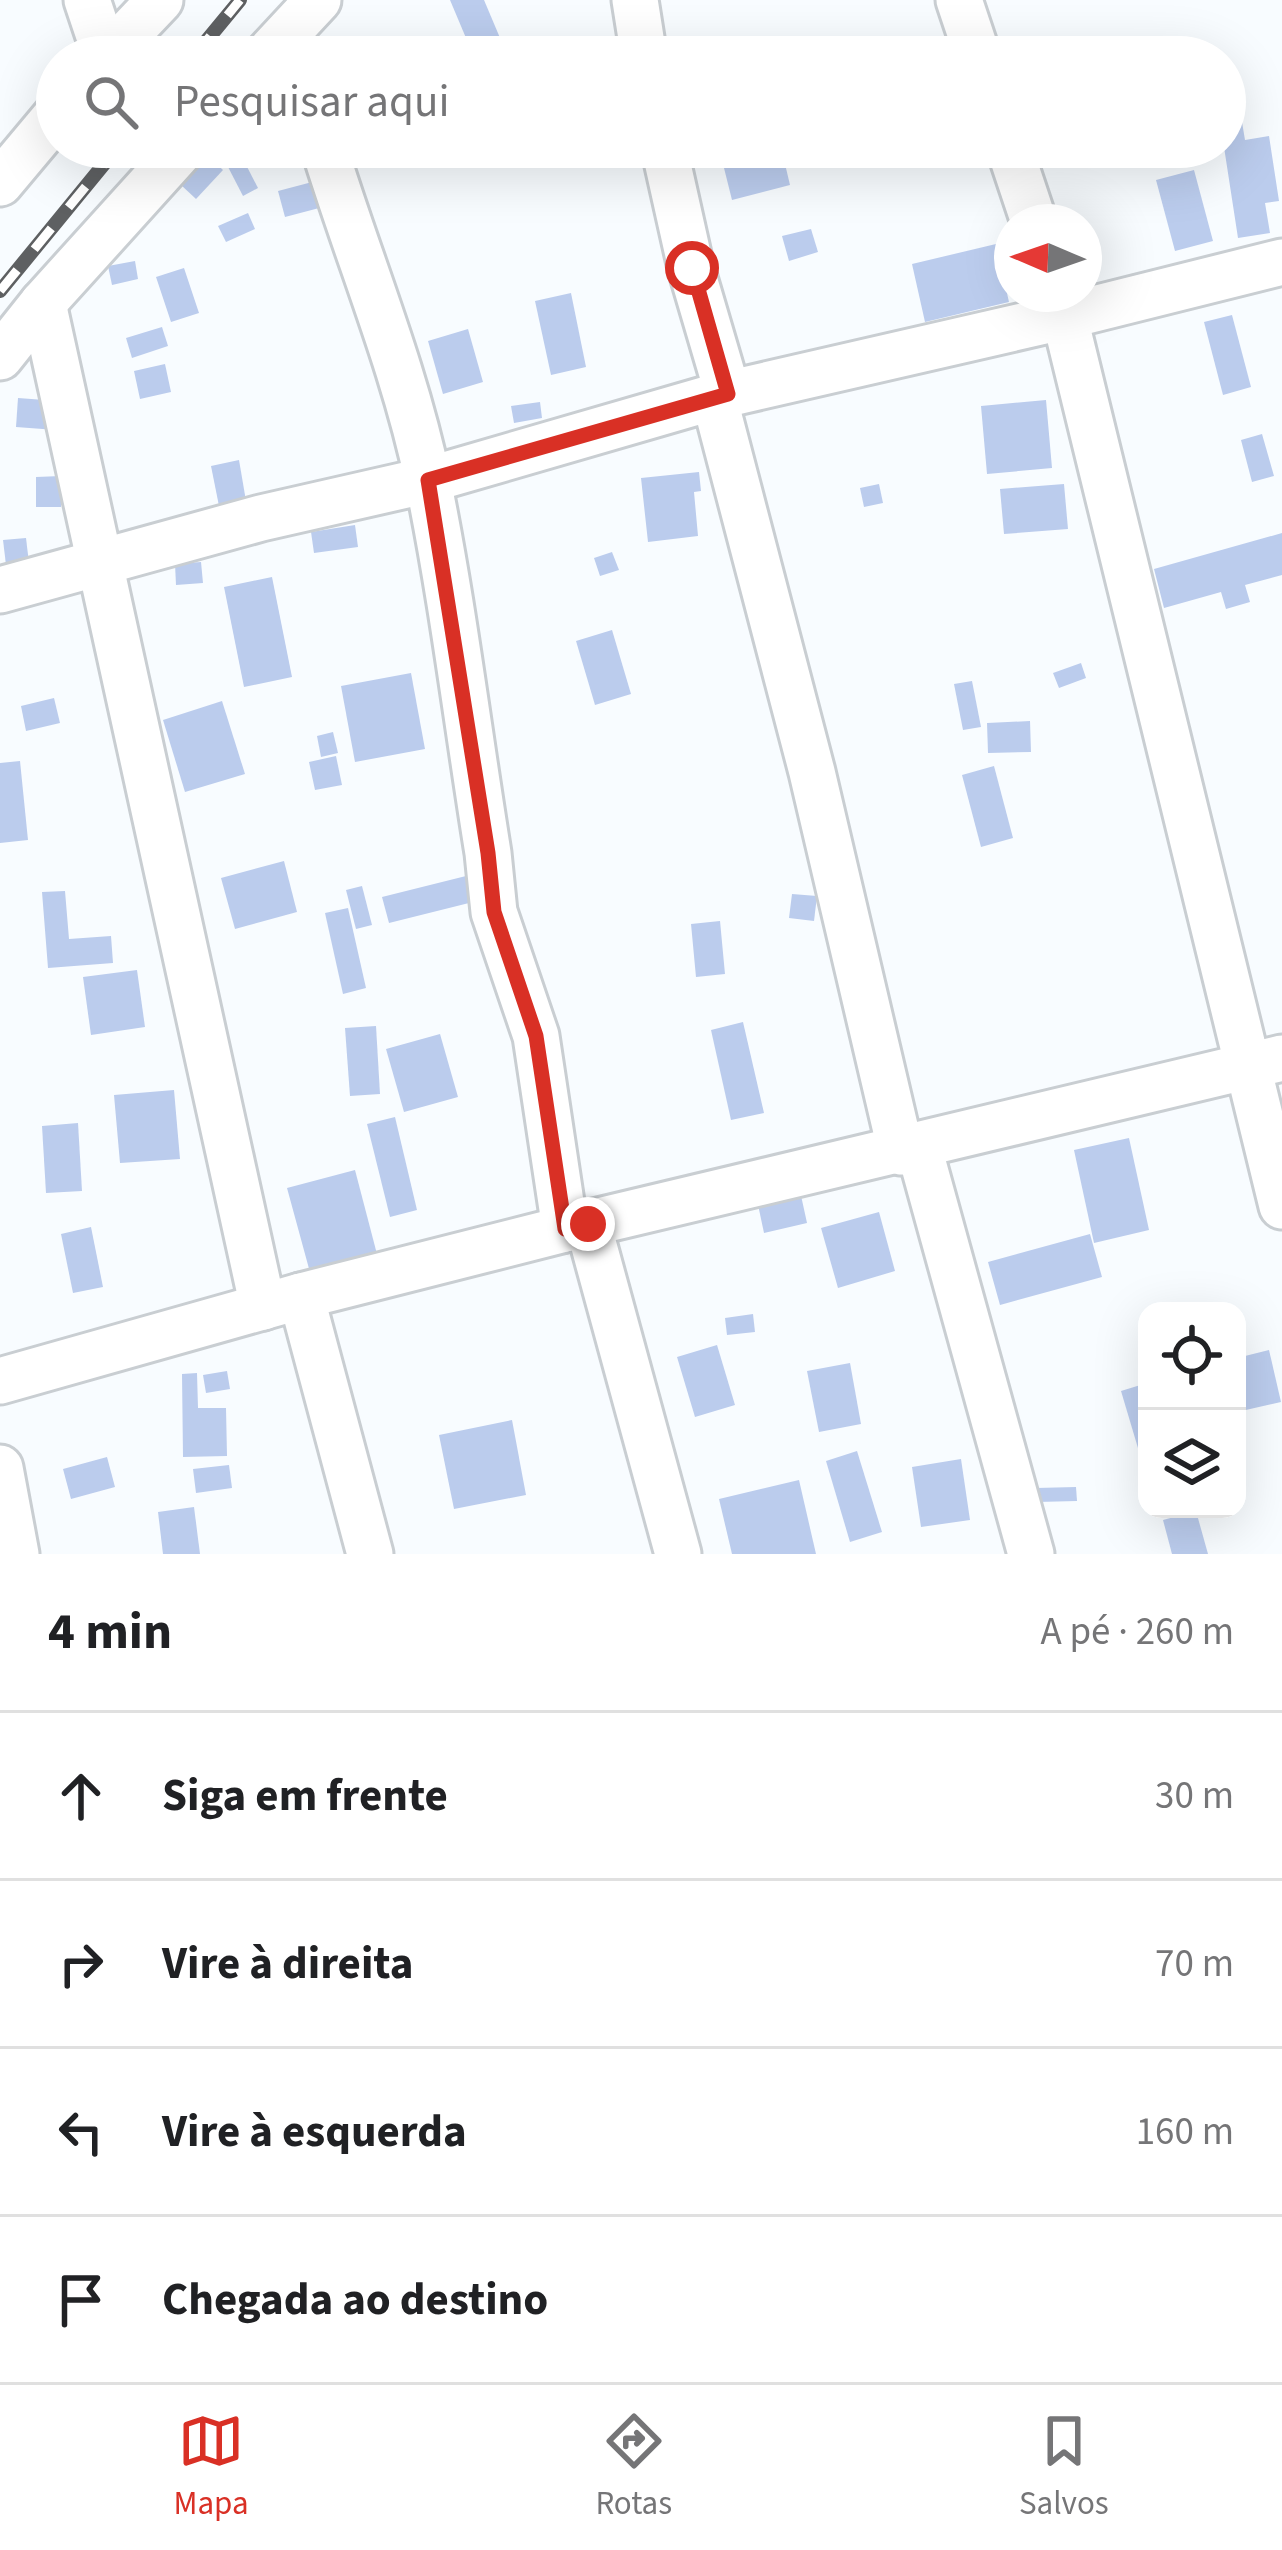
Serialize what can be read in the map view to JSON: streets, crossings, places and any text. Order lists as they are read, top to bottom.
{
  "north": "left",
  "page": {
    "search": "Pesquisar aqui",
    "heading": ["4 min", "A pé · 260 m"],
    "list": [
      ["Siga em frente", "30 m"],
      ["Vire à direita", "70 m"],
      ["Vire à esquerda", "160 m"],
      "Chegada ao destino"
    ],
    "nav": ["Mapa", "Rotas", "Salvos"]
  }
}
